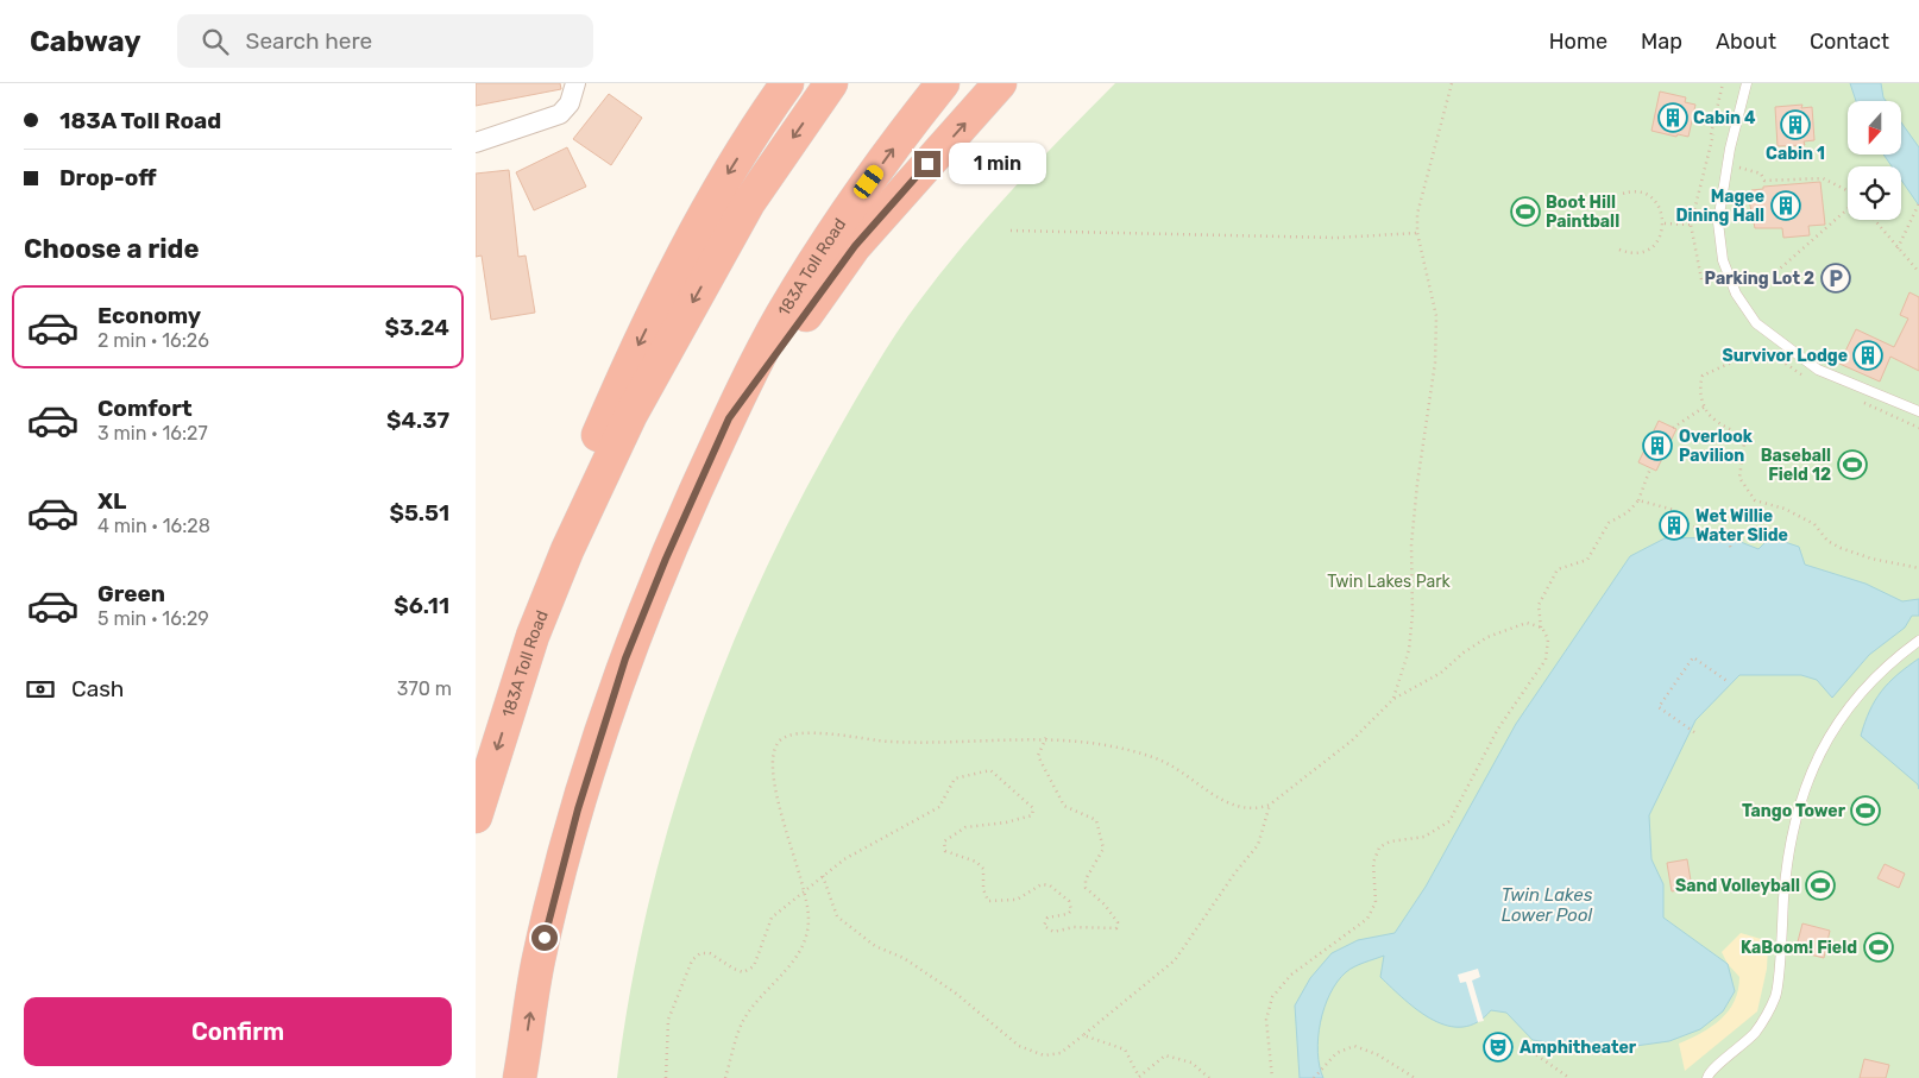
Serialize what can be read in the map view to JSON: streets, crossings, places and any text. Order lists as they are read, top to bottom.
{
  "streets": {
    "highway": ["183A Toll Road"]
  },
  "water": ["Twin Lakes Lower Pool"],
  "parks": ["Twin Lakes Park"],
  "places": {
    "building": [
      "Cabin 4",
      "Cabin 1",
      "Magee Dining Hall",
      "Survivor Lodge",
      "Overlook Pavilion",
      "Wet Willie Water Slide"
    ],
    "sports": [
      "Boot Hill Paintball",
      "Baseball Field 12",
      "Tango Tower",
      "Sand Volleyball",
      "KaBoom! Field"
    ],
    "parking": ["Parking Lot 2"],
    "theatre": ["Amphitheater"]
  },
  "north": "bottom",
  "page": {
    "header": "Cabway",
    "search": "Search here",
    "nav": [
      "Home",
      "Map",
      "About",
      "Contact"
    ],
    "banner": ["183A Toll Road", "Drop-off"],
    "bubble": "1 min",
    "heading": "Choose a ride",
    "list": [
      {
        "name": "Economy",
        "note": "2 min · 16:26",
        "value": "$3.24"
      },
      {
        "name": "Comfort",
        "note": "3 min · 16:27",
        "value": "$4.37"
      },
      {
        "name": "XL",
        "note": "4 min · 16:28",
        "value": "$5.51"
      },
      {
        "name": "Green",
        "note": "5 min · 16:29",
        "value": "$6.11"
      }
    ],
    "pay": ["Cash", "370 m"],
    "buttons": "Confirm"
  }
}
